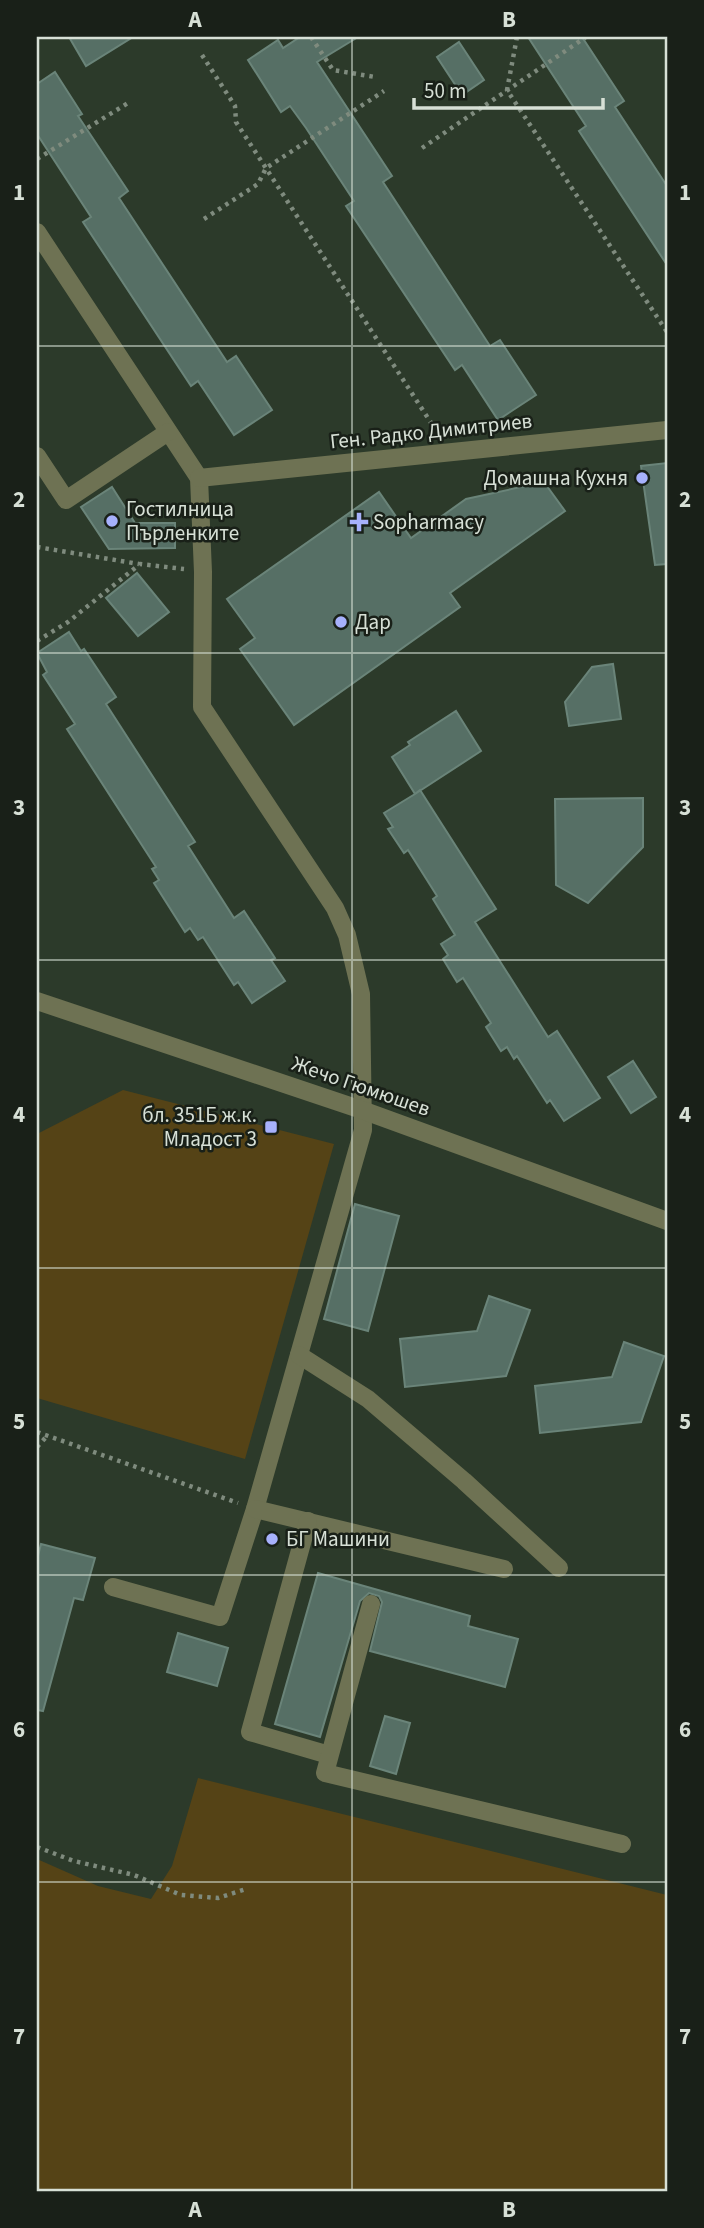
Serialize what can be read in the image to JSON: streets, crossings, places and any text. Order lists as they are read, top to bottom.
{
  "streets": {
    "street": ["Ген. Радко Димитриев", "Жечо Гюмюшев"]
  },
  "places": {
    "other": [
      "Домашна Кухня",
      "Гостилница Пърленките",
      "Дар",
      "БГ Машини"
    ],
    "health": ["Sopharmacy"],
    "transit": ["бл. 351Б ж.к. Младост 3"]
  },
  "scale_bar": "50 m",
  "grid": {
    "columns": ["A", "B"],
    "rows": [
      "1",
      "2",
      "3",
      "4",
      "5",
      "6",
      "7"
    ]
  }
}
